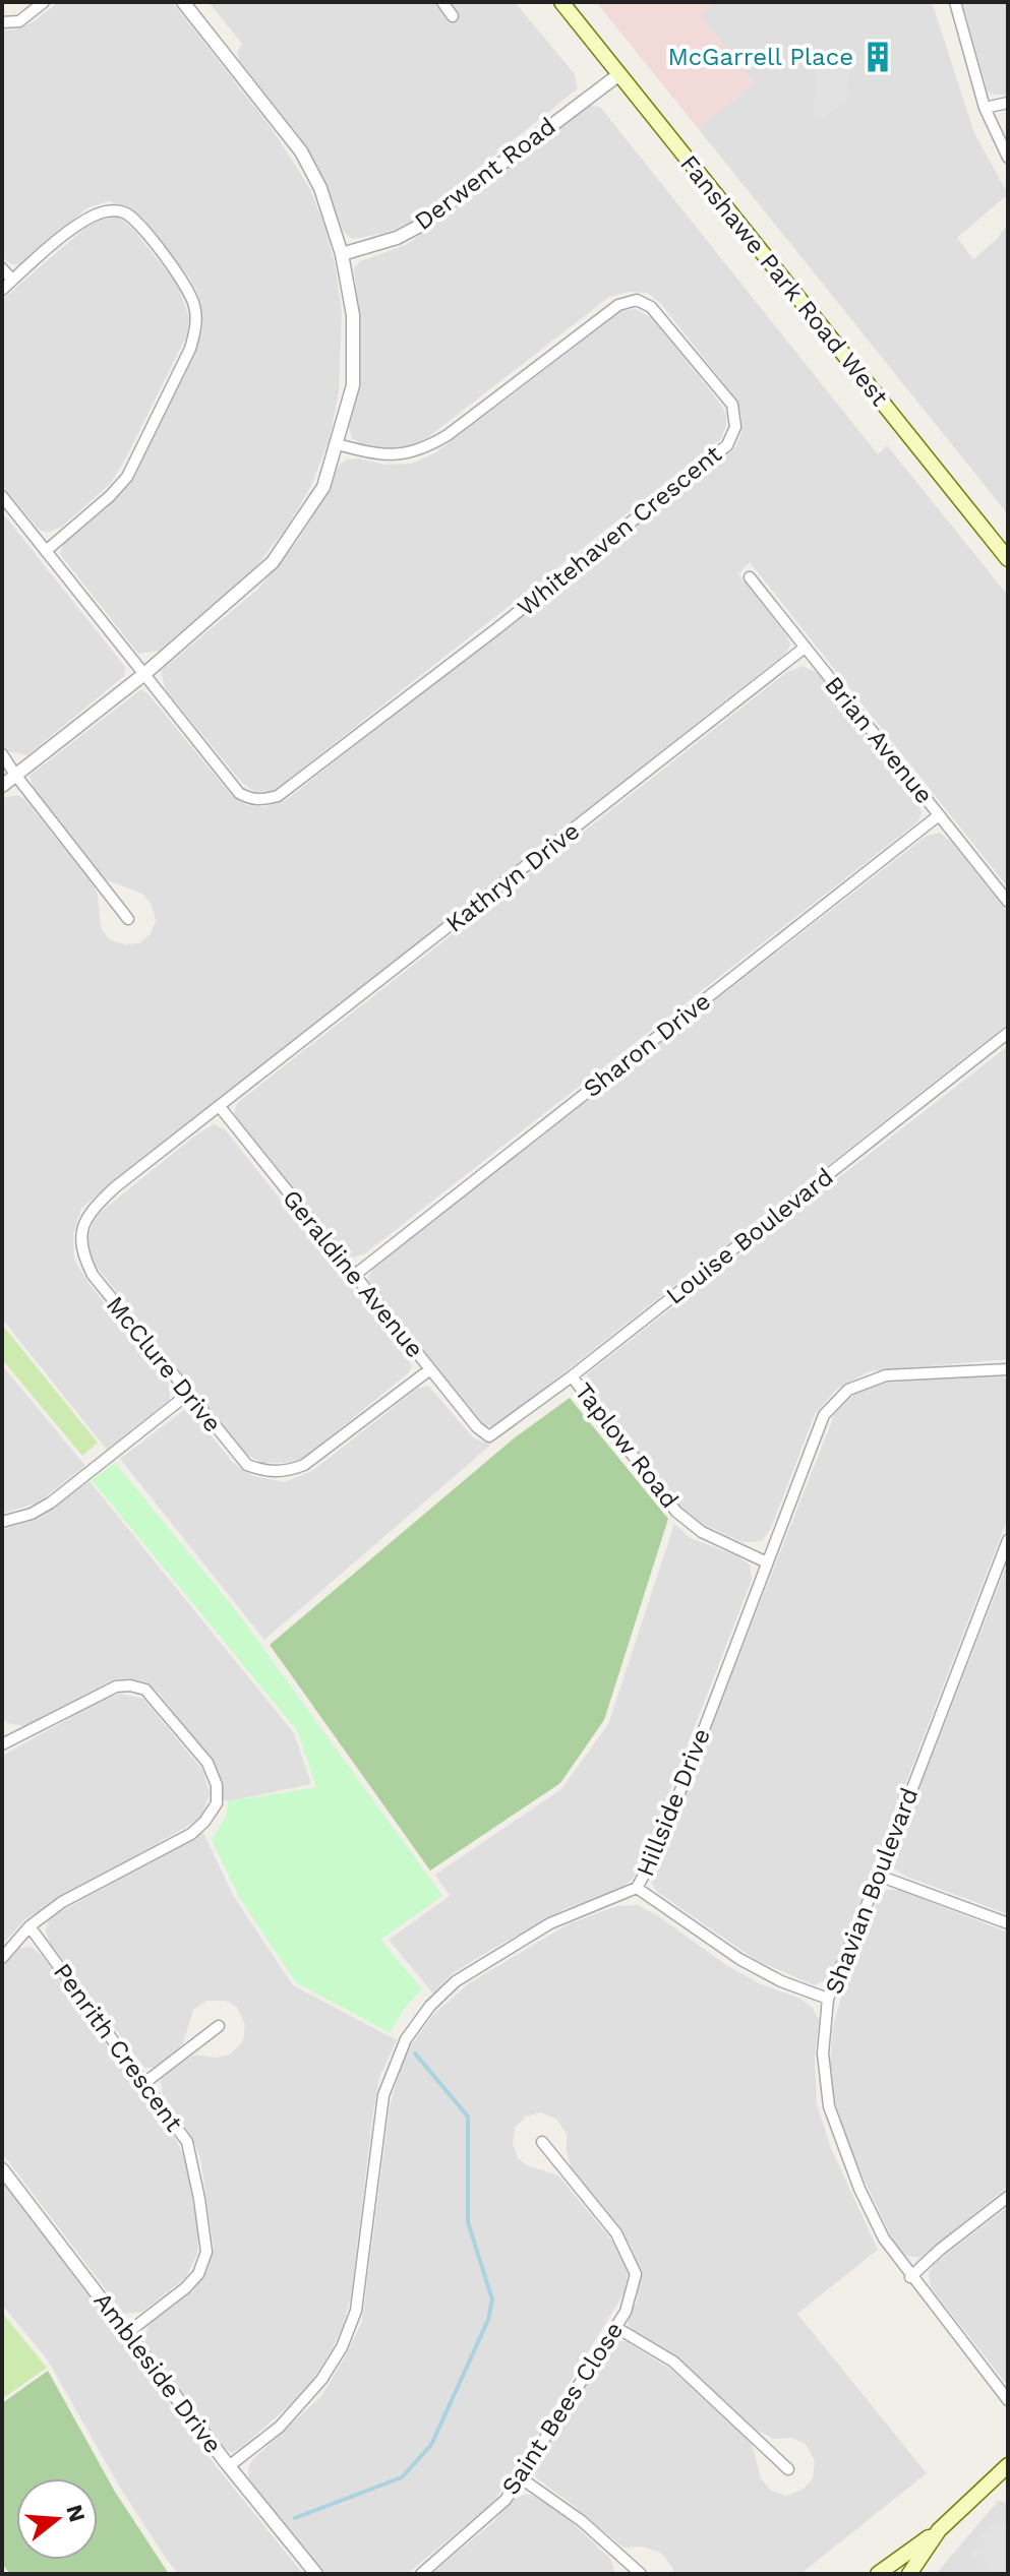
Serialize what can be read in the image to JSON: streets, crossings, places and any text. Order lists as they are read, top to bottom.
{
  "streets": {
    "main road": ["Fanshawe Park Road West"],
    "street": [
      "Derwent Road",
      "Whitehaven Crescent",
      "Brian Avenue",
      "Kathryn Drive",
      "Sharon Drive",
      "Louise Boulevard",
      "Geraldine Avenue",
      "McClure Drive",
      "Taplow Road",
      "Hillside Drive",
      "Shavian Boulevard",
      "Penrith Crescent",
      "Ambleside Drive",
      "Saint Bees Close"
    ]
  },
  "crossings": [
    ["Derwent Road", "Fanshawe Park Road West"],
    ["Brian Avenue", "Kathryn Drive"],
    ["Brian Avenue", "Sharon Drive"],
    ["Kathryn Drive", "Geraldine Avenue"],
    ["Kathryn Drive", "McClure Drive"],
    ["Sharon Drive", "Geraldine Avenue"],
    ["Louise Boulevard", "Geraldine Avenue"],
    ["Louise Boulevard", "Taplow Road"],
    ["Geraldine Avenue", "McClure Drive"],
    ["Taplow Road", "Hillside Drive"],
    ["Hillside Drive", "Ambleside Drive"],
    ["Penrith Crescent", "Ambleside Drive"]
  ],
  "places": {
    "building": ["McGarrell Place"]
  },
  "north": "right"
}
